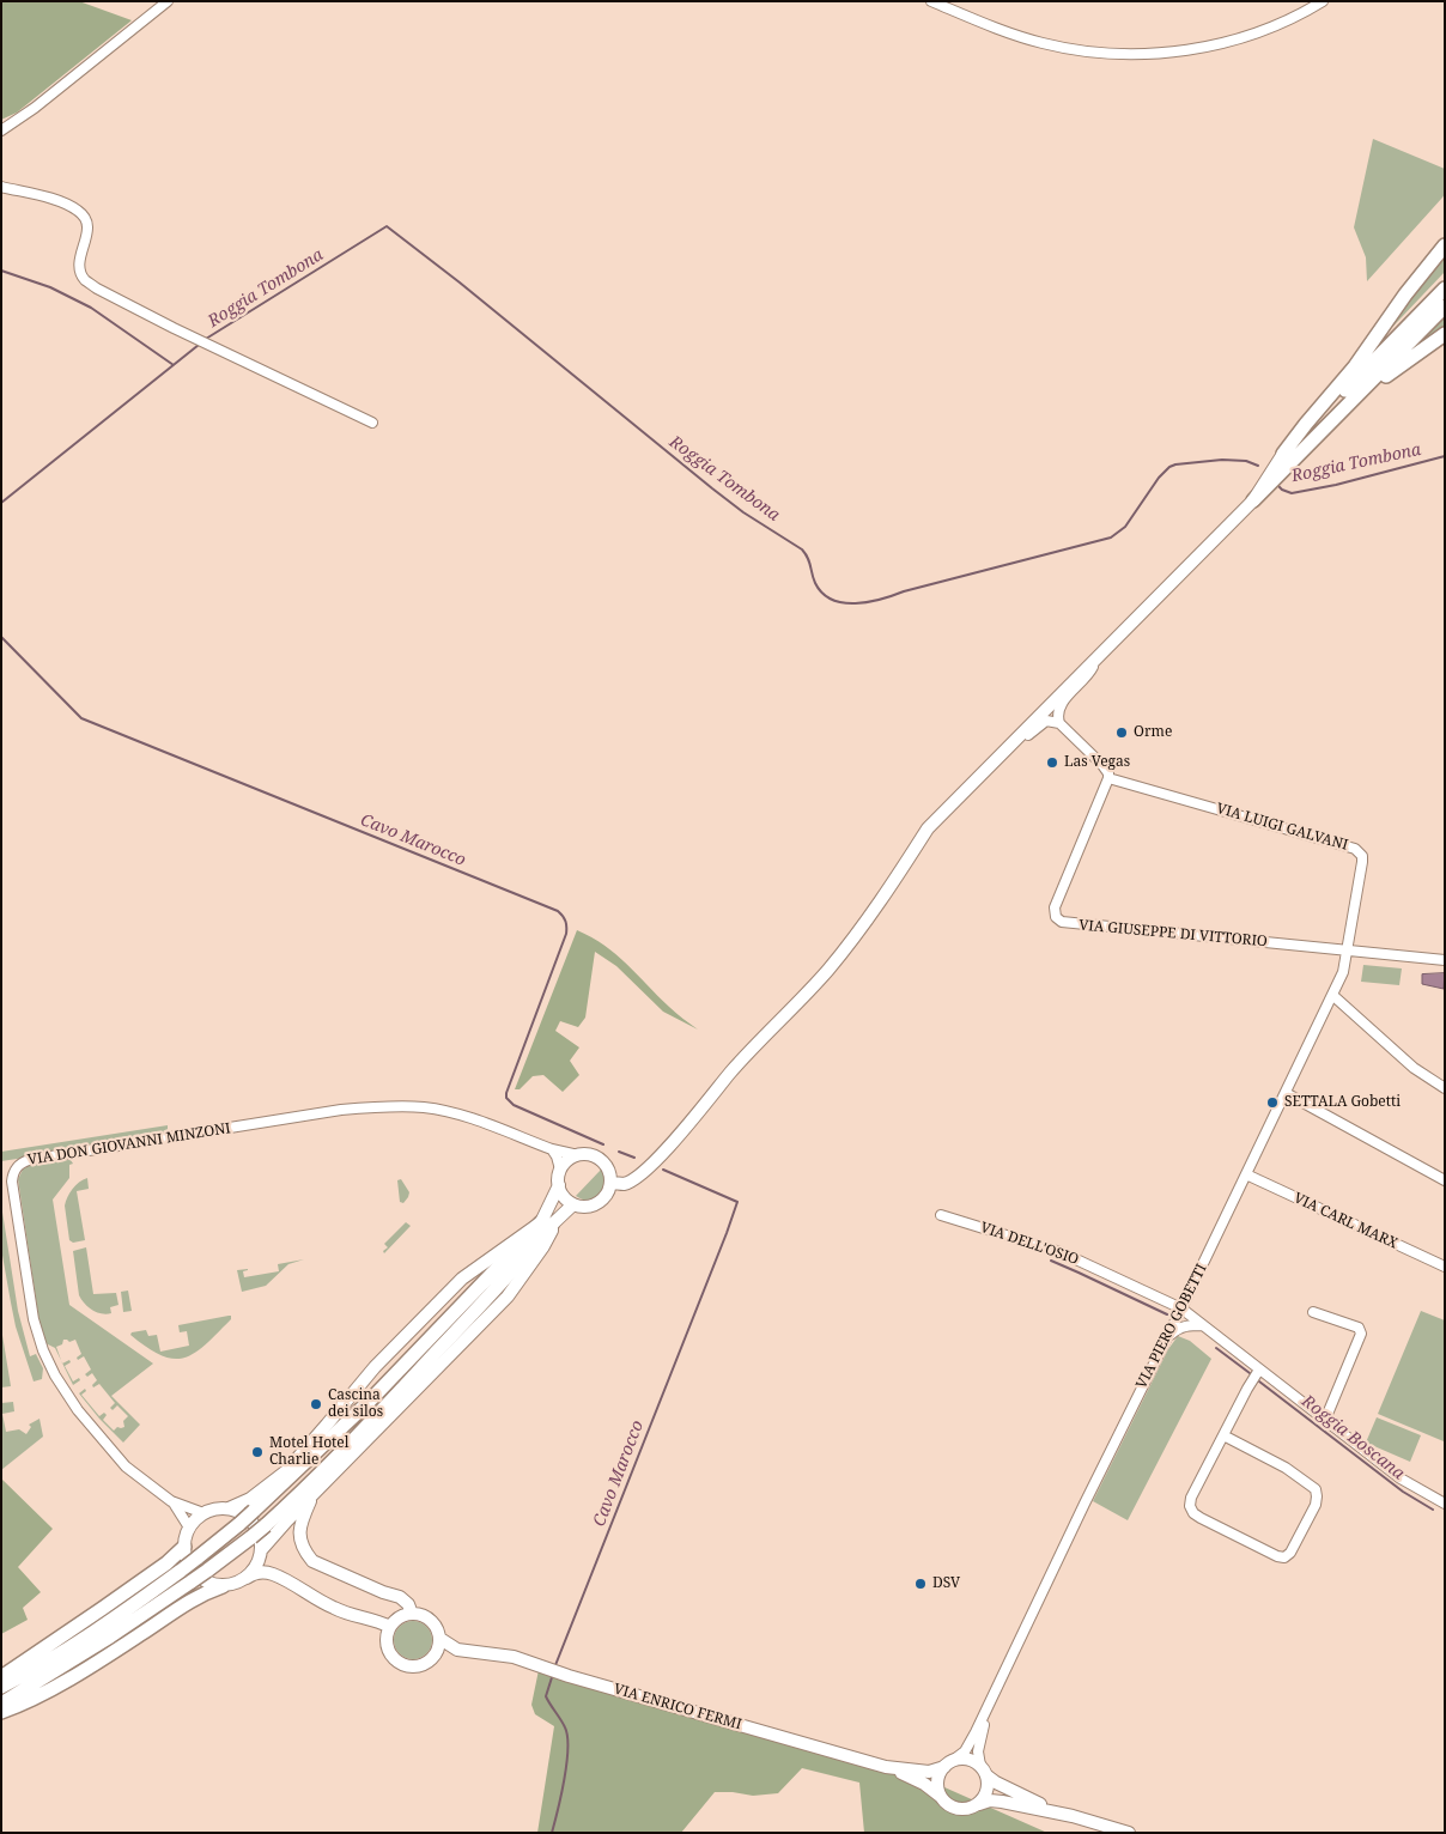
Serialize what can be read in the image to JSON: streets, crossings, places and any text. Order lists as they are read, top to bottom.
{
  "streets": {
    "main road": ["VIA ENRICO FERMI"],
    "street": [
      "VIA LUIGI GALVANI",
      "VIA GIUSEPPE DI VITTORIO",
      "VIA DON GIOVANNI MINZONI",
      "VIA CARL MARX",
      "VIA DELL'OSIO",
      "VIA PIERO GOBETTI"
    ]
  },
  "crossings": [
    ["VIA LUIGI GALVANI", "VIA GIUSEPPE DI VITTORIO"],
    ["VIA LUIGI GALVANI", "VIA PIERO GOBETTI"],
    ["VIA GIUSEPPE DI VITTORIO", "VIA PIERO GOBETTI"],
    ["VIA CARL MARX", "VIA PIERO GOBETTI"],
    ["VIA DELL'OSIO", "VIA PIERO GOBETTI"]
  ],
  "water": ["Roggia Tombona", "Cavo Marocco", "Roggia Boscana"],
  "places": [
    "Orme",
    "Las Vegas",
    "SETTALA Gobetti",
    "Cascina dei silos",
    "Motel Hotel Charlie",
    "DSV"
  ]
}
